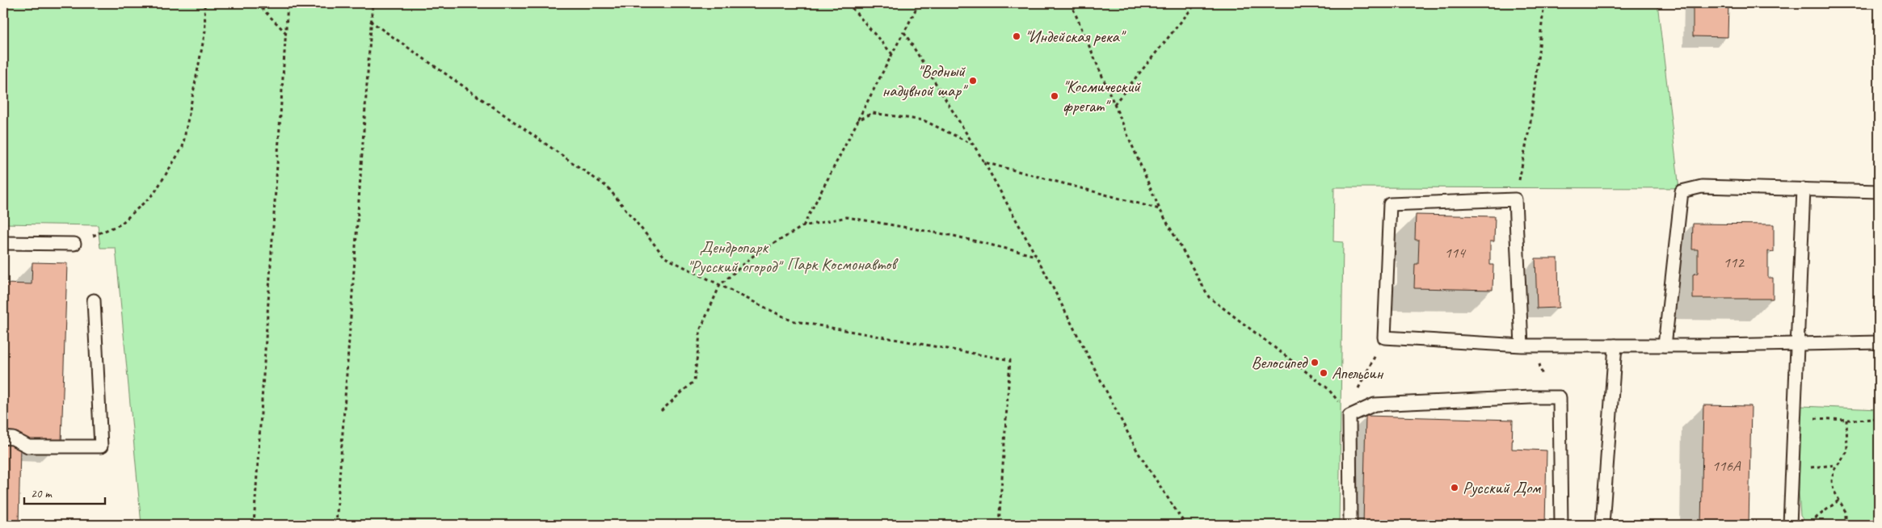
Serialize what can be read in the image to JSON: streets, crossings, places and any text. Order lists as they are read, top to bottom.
{
  "parks": ["Дендропарк \"Русский огород\"", "Парк Космонавтов"],
  "places": [
    "\"Индейская река\"",
    "\"Водный надувной шар\"",
    "\"Космический фрегат\"",
    "Велосипед",
    "Апельсин",
    "Русский Дом"
  ],
  "house_numbers": ["114", "112", "116А"],
  "scale_bar": "20 m"
}
